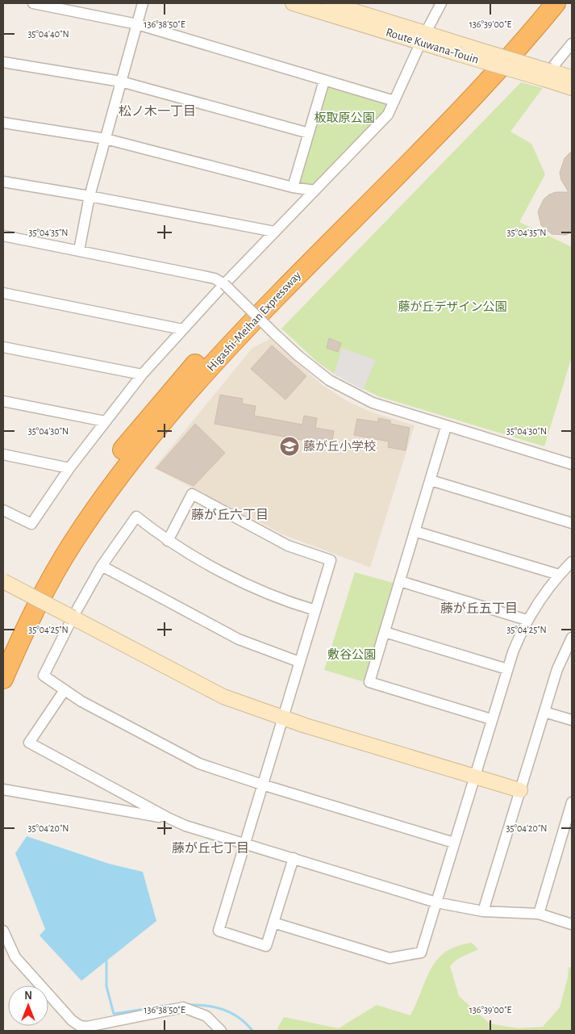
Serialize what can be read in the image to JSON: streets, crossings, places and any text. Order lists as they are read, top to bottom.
{
  "streets": {
    "highway": ["Higashi-Meihan Expressway"],
    "street": ["Route Kuwana-Touin"]
  },
  "districts": [
    "松ノ木一丁目",
    "藤が丘六丁目",
    "藤が丘五丁目",
    "藤が丘七丁目"
  ],
  "parks": ["板取原公園", "藤が丘デザイン公園", "敷谷公園"],
  "places": {
    "school or university": ["藤が丘小学校"]
  },
  "north": "top",
  "coordinates": [
    "136°38'50\"E",
    "136°39'00\"E",
    "35°04'40\"N",
    "35°04'35\"N",
    "35°04'30\"N",
    "35°04'25\"N",
    "35°04'20\"N"
  ]
}
